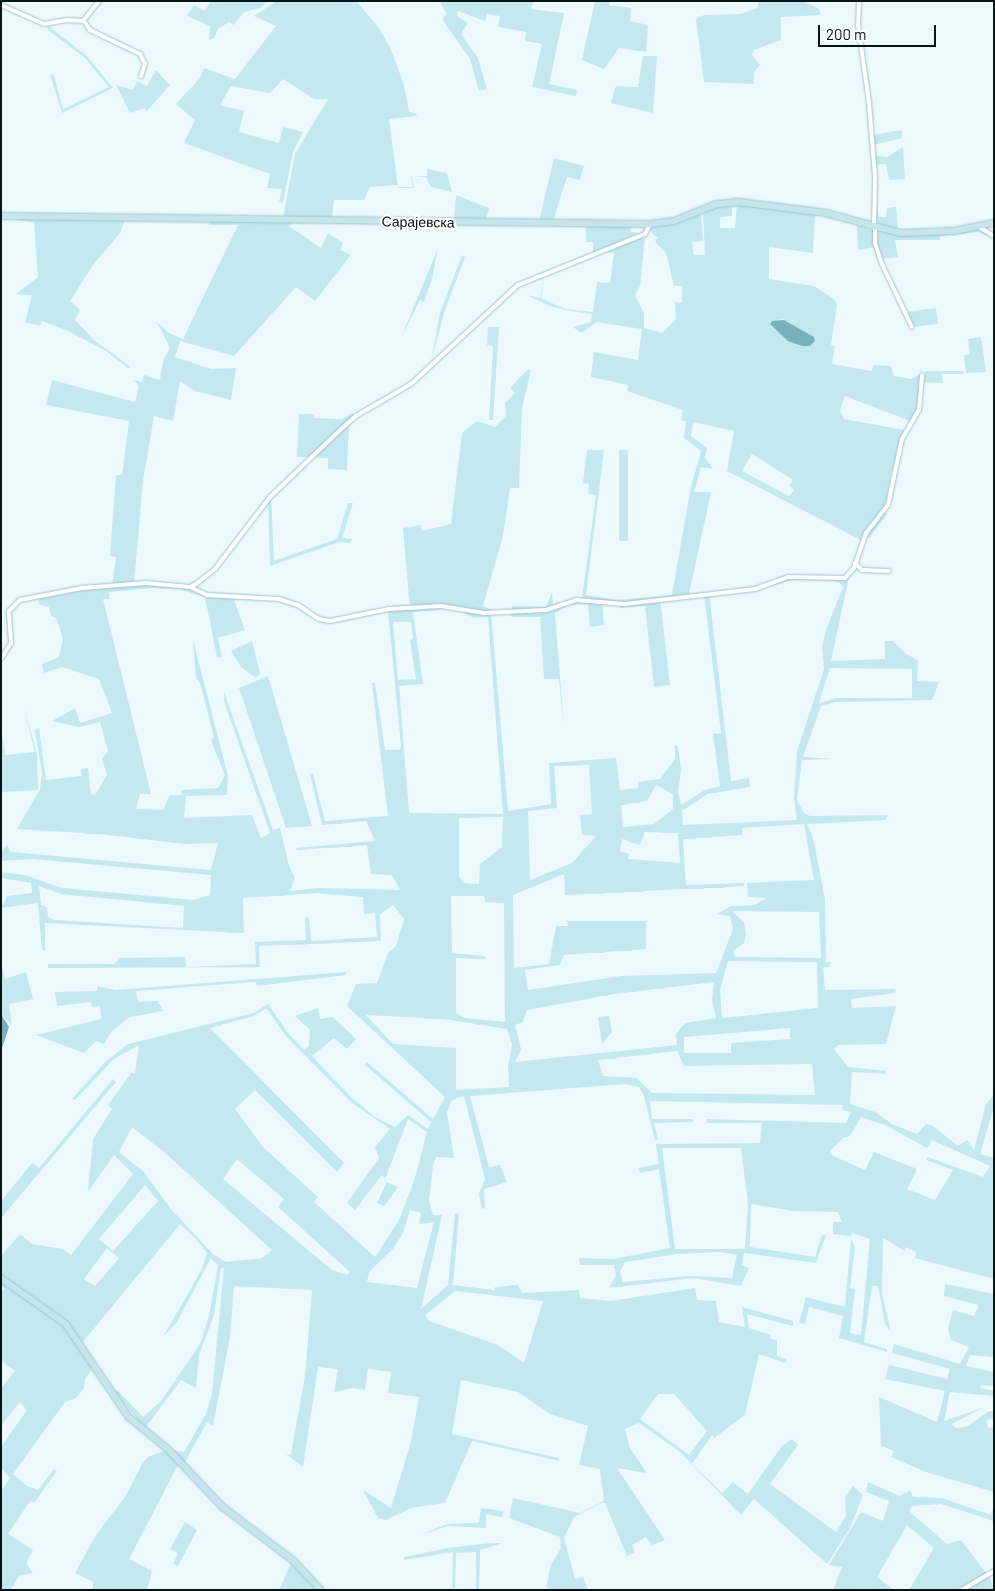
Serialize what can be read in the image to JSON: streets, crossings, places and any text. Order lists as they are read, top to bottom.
{
  "streets": {
    "main road": ["Сарајевска"]
  },
  "scale_bar": "200 m"
}
